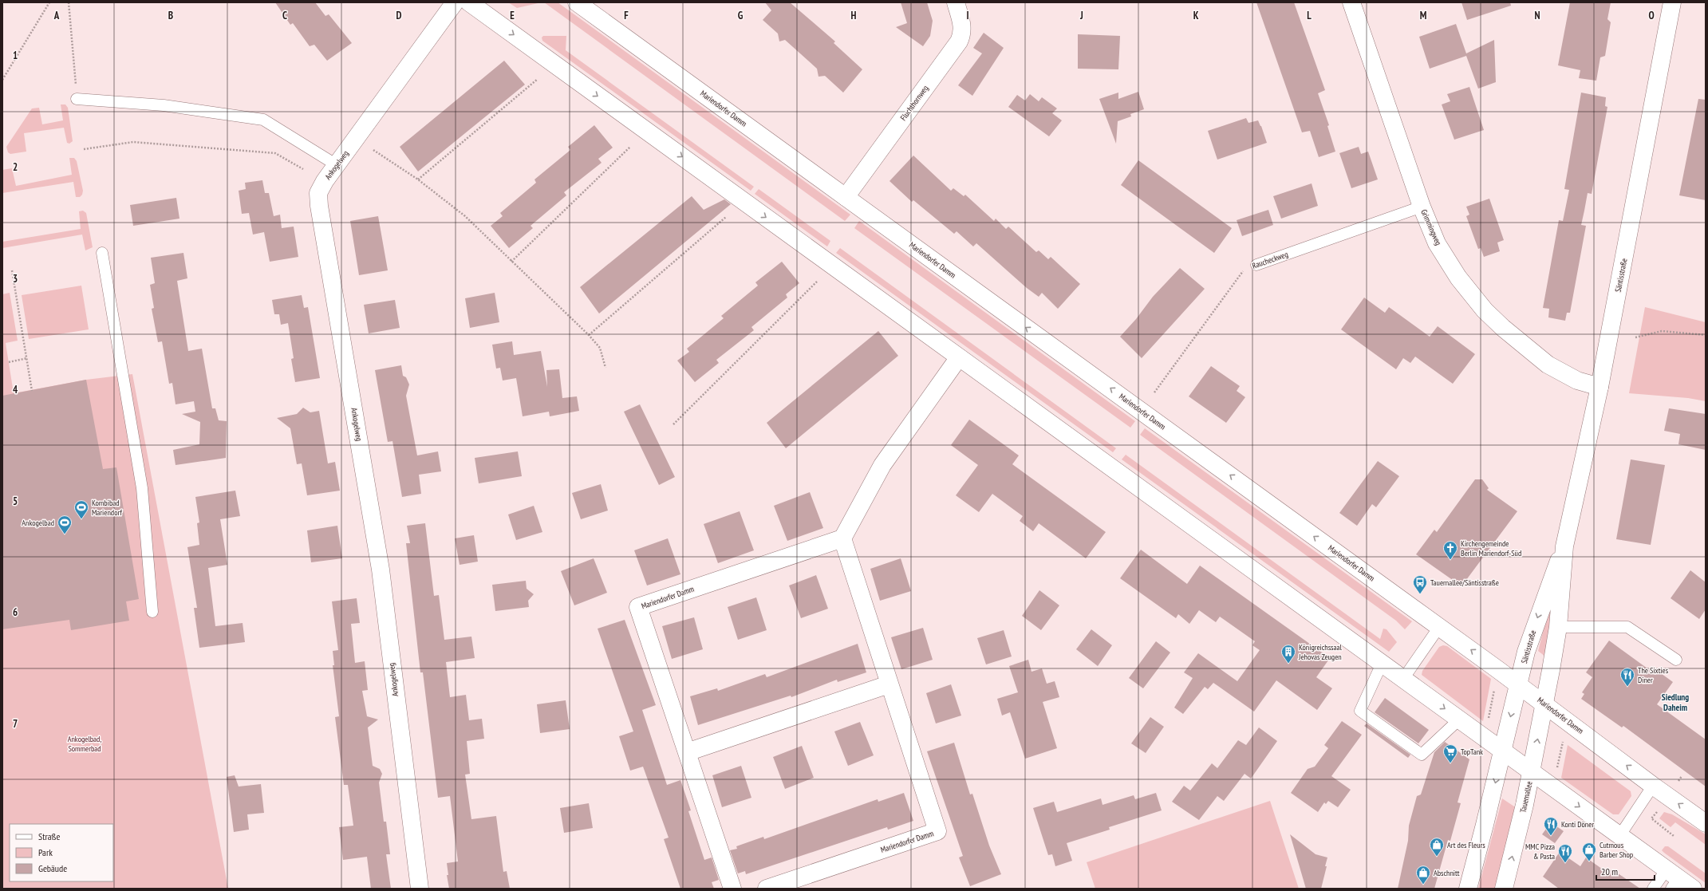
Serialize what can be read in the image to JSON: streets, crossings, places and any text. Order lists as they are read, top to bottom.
{
  "streets": {
    "street": [
      "Fluchthornweg",
      "Mariendorfer Damm",
      "Ankogelweg",
      "Grimmingweg",
      "Säntisstraße",
      "Tauernallee"
    ],
    "lane": ["Raucheckweg"]
  },
  "crossings": [
    ["Fluchthornweg", "Mariendorfer Damm"],
    ["Mariendorfer Damm", "Säntisstraße"],
    ["Mariendorfer Damm", "Tauernallee"],
    ["Grimmingweg", "Raucheckweg"],
    ["Grimmingweg", "Säntisstraße"],
    ["Säntisstraße", "Tauernallee"]
  ],
  "districts": ["Siedlung Daheim"],
  "parks": ["Ankogelbad, Sommerbad"],
  "places": {
    "sports": ["Kombibad Mariendorf", "Ankogelbad"],
    "church": ["Kirchengemeinde Berlin Mariendorf-Süd"],
    "bus stop": ["Tauernallee/Säntisstraße"],
    "building": ["Königreichssaal Jehovas Zeugen"],
    "restaurant": ["The Sixties Diner", "Konti Döner", "MMC Pizza & Pasta"],
    "supermarket": ["TopTank"],
    "shop": ["Art des Fleurs", "Cutmous Barber Shop", "Abschnitt"]
  },
  "legend": ["Straße", "Park", "Gebäude"],
  "scale_bar": "20 m",
  "grid": {
    "columns": [
      "A",
      "B",
      "C",
      "D",
      "E",
      "F",
      "G",
      "H",
      "I",
      "J",
      "K",
      "L",
      "M",
      "N",
      "O"
    ],
    "rows": [
      "1",
      "2",
      "3",
      "4",
      "5",
      "6",
      "7"
    ]
  }
}
